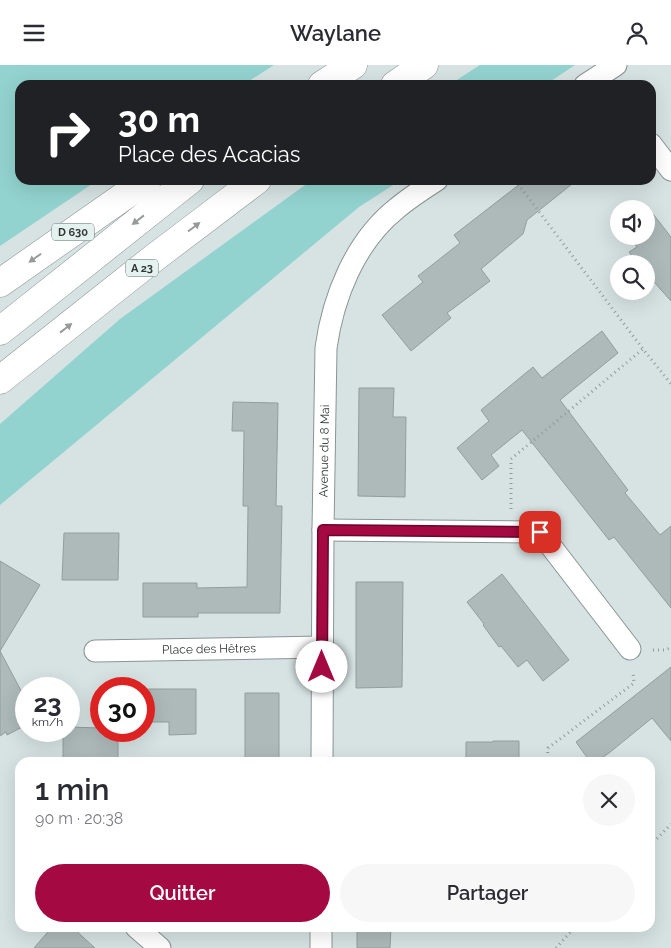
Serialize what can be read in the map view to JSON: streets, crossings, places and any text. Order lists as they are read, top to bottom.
{
  "streets": {
    "highway": ["D 630", "A 23"],
    "street": ["Avenue du 8 Mai", "Place des Hêtres"]
  },
  "crossings": [
    ["Avenue du 8 Mai", "Place des Hêtres"]
  ],
  "page": {
    "header": "Waylane",
    "turn": ["30 m", "Place des Acacias"],
    "speed": "23 km/h",
    "limit": "30",
    "heading": ["1 min", "90 m · 20:38"],
    "buttons": ["Quitter", "Partager"]
  }
}
